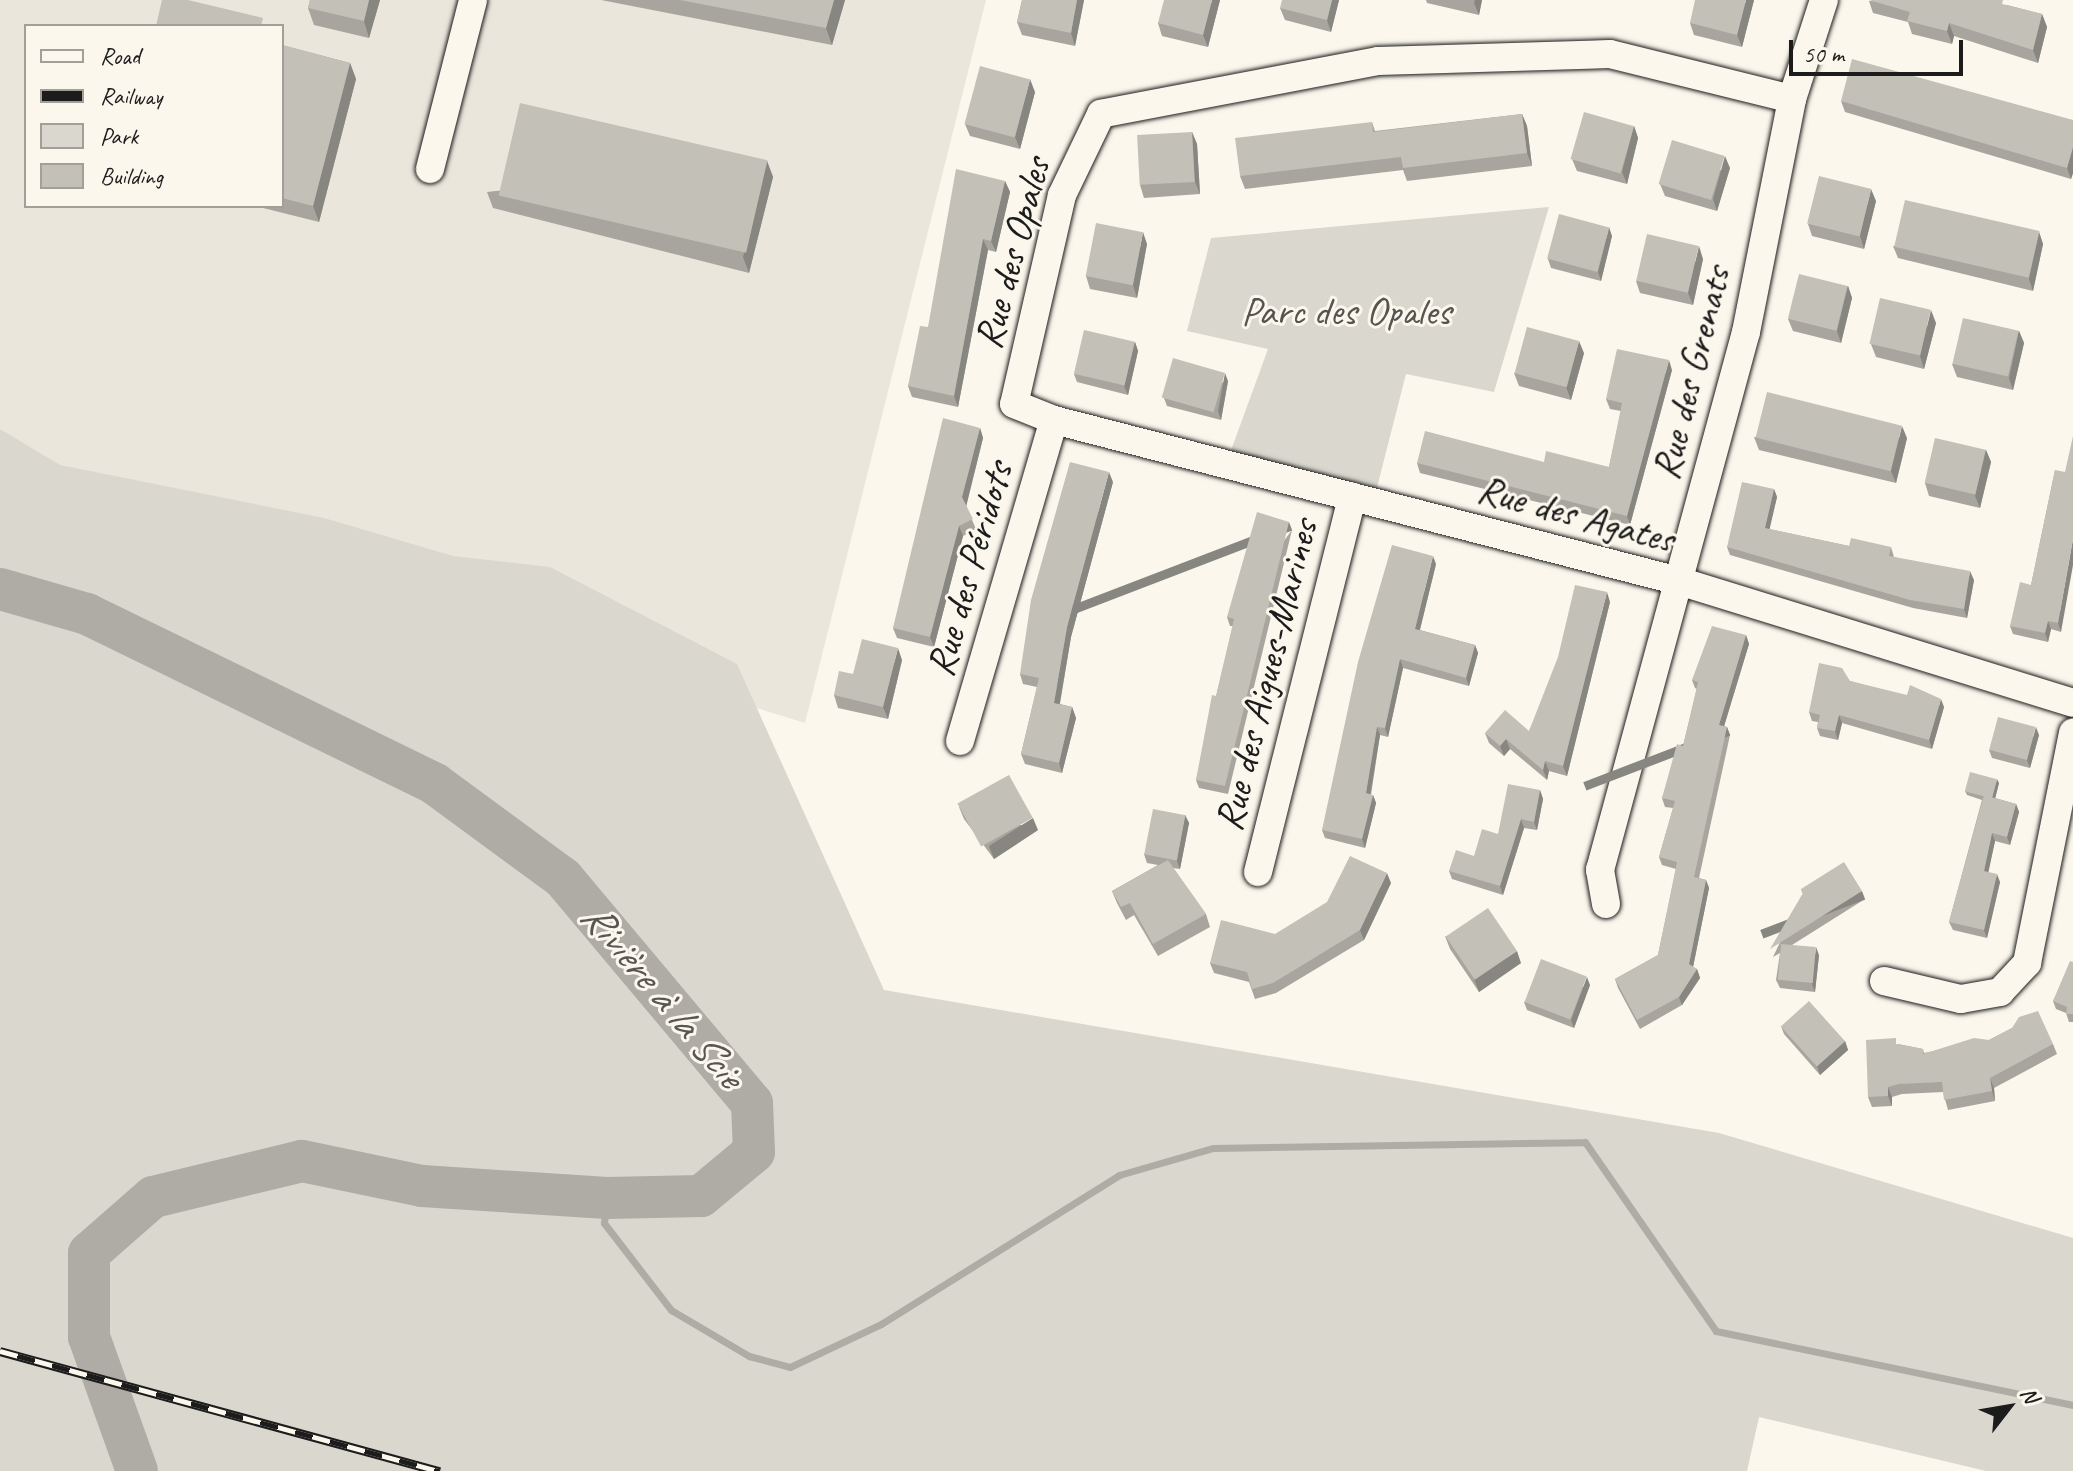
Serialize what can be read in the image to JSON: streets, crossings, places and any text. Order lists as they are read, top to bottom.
{
  "streets": {
    "street": [
      "Rue des Opales",
      "Rue des Grenats",
      "Rue des Agates",
      "Rue des Péridots",
      "Rue des Aigues-Marines"
    ]
  },
  "crossings": [
    ["Rue des Opales", "Rue des Grenats"],
    ["Rue des Opales", "Rue des Agates"],
    ["Rue des Opales", "Rue des Péridots"],
    ["Rue des Grenats", "Rue des Agates"],
    ["Rue des Agates", "Rue des Péridots"],
    ["Rue des Agates", "Rue des Aigues-Marines"]
  ],
  "water": ["Rivière à la Scie"],
  "parks": ["Parc des Opales"],
  "legend": [
    "Road",
    "Railway",
    "Park",
    "Building"
  ],
  "scale_bar": "50 m",
  "north": "top right"
}
